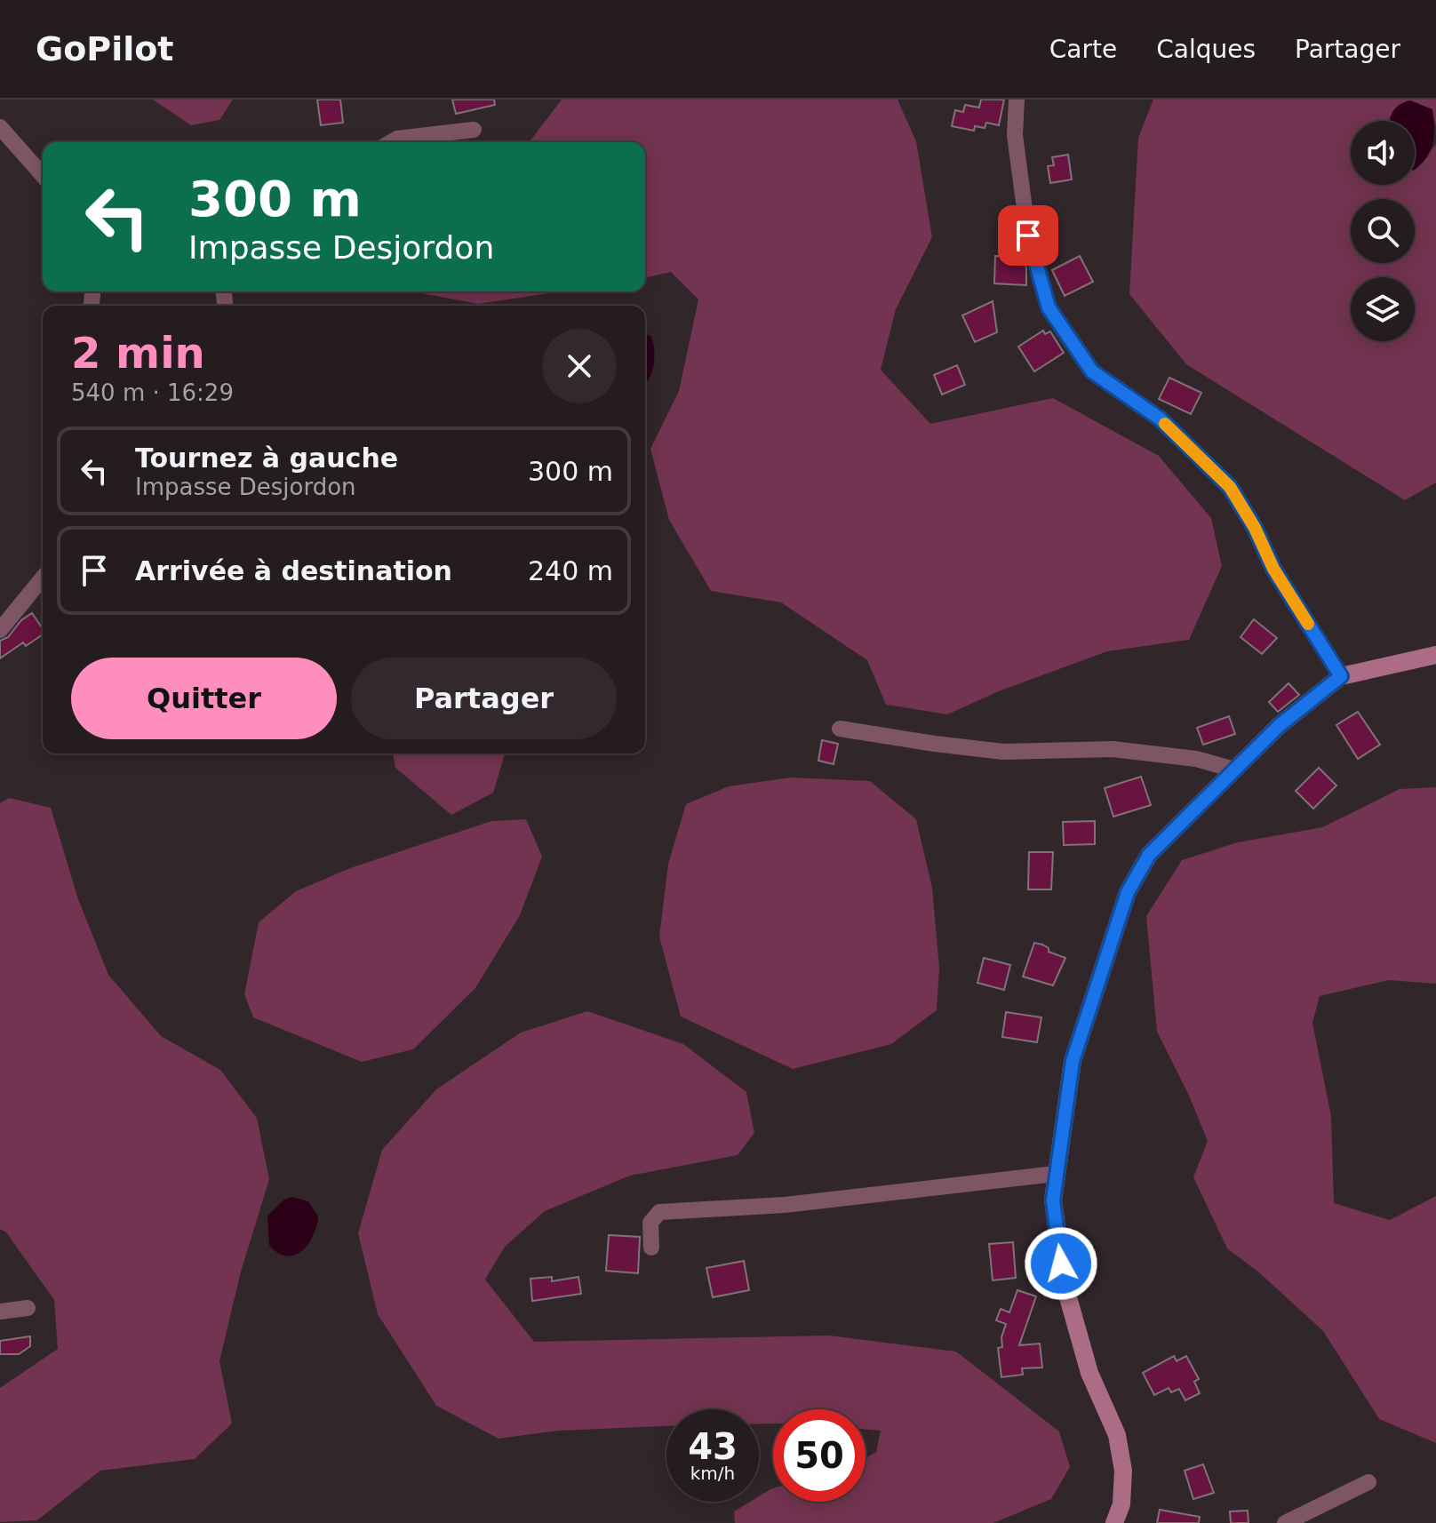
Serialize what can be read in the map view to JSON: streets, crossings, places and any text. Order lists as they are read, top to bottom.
{
  "page": {
    "header": "GoPilot",
    "nav": ["Carte", "Calques", "Partager"],
    "turn": ["300 m", "Impasse Desjordon"],
    "heading": ["2 min", "540 m · 16:29"],
    "list": [
      {
        "name": "Tournez à gauche",
        "note": "Impasse Desjordon",
        "value": "300 m"
      },
      {
        "name": "Arrivée à destination",
        "value": "240 m"
      }
    ],
    "buttons": ["Quitter", "Partager"],
    "speed": "43 km/h",
    "limit": "50"
  }
}
